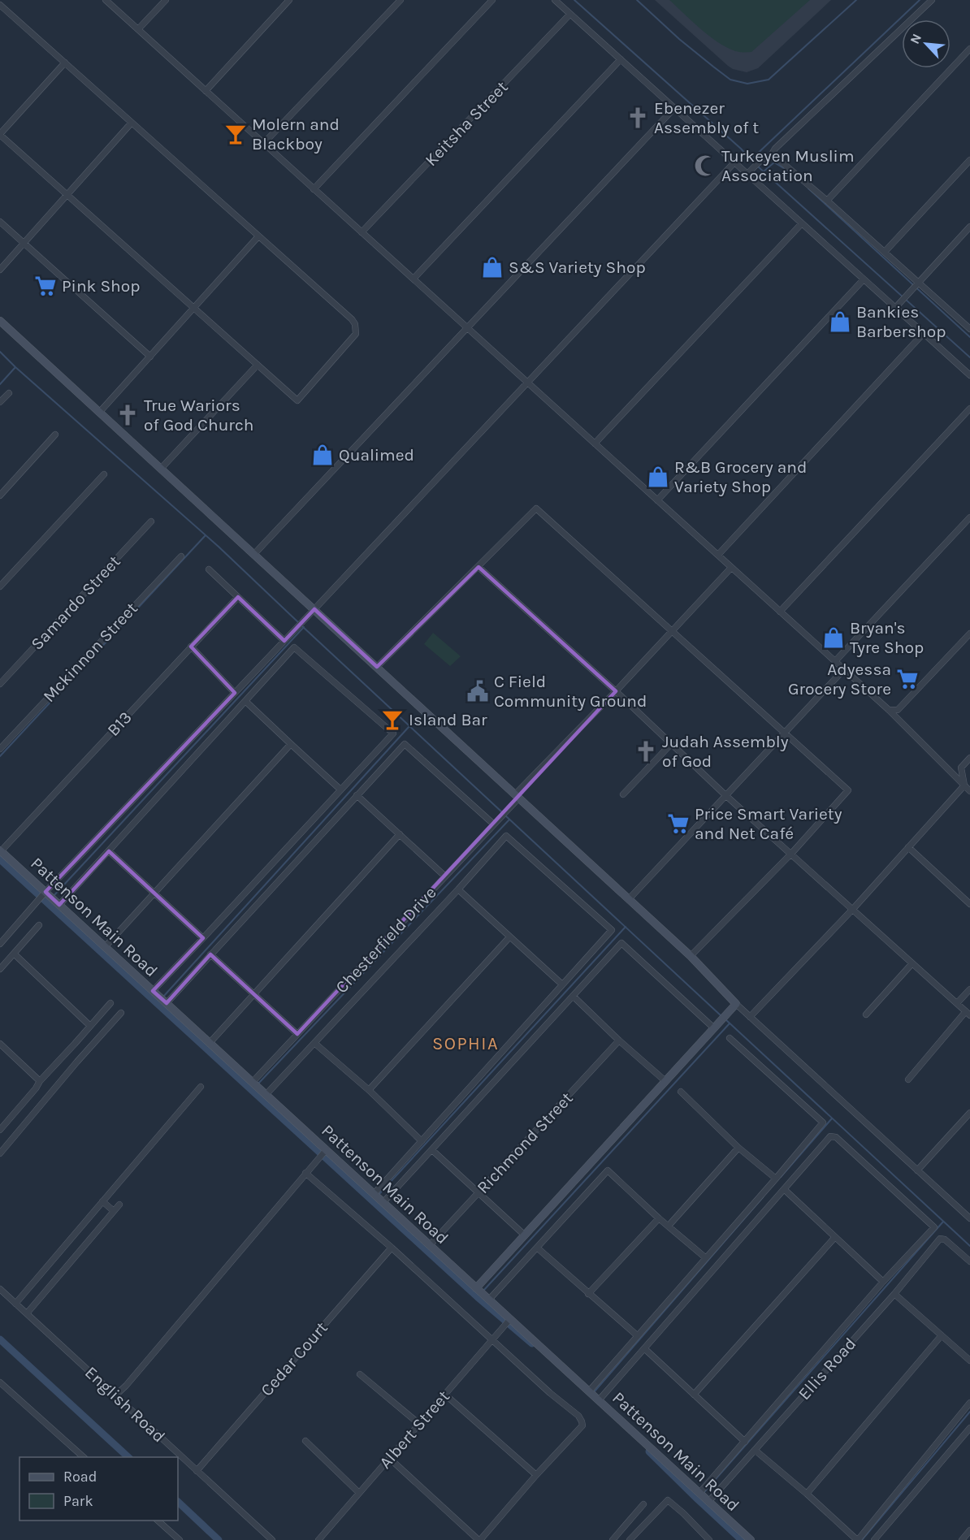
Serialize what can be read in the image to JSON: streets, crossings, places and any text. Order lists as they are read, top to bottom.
{
  "streets": {
    "street": [
      "Keitsha Street",
      "Samardo Street",
      "Mckinnon Street",
      "B13",
      "Pattenson Main Road",
      "Chesterfield Drive",
      "Richmond Street",
      "Cedar Court",
      "Ellis Road",
      "English Road",
      "Albert Street"
    ]
  },
  "crossings": [
    ["B13", "Pattenson Main Road"],
    ["Pattenson Main Road", "Chesterfield Drive"],
    ["Pattenson Main Road", "Richmond Street"],
    ["Pattenson Main Road", "Ellis Road"],
    ["Pattenson Main Road", "Albert Street"],
    ["Cedar Court", "English Road"]
  ],
  "districts": ["SOPHIA"],
  "places": {
    "church": ["Ebenezer Assembly of t", "True Wariors of God Church", "Judah Assembly of God"],
    "bar": ["Molern and Blackboy", "Island Bar"],
    "mosque": ["Turkeyen Muslim Association"],
    "shop": [
      "S&S Variety Shop",
      "Bankies Barbershop",
      "Qualimed",
      "R&B Grocery and Variety Shop",
      "Bryan's Tyre Shop"
    ],
    "supermarket": ["Pink Shop", "Adyessa Grocery Store", "Price Smart Variety and Net Café"],
    "public building": ["C Field Community Ground"]
  },
  "legend": ["Road", "Park"],
  "north": "top left"
}
